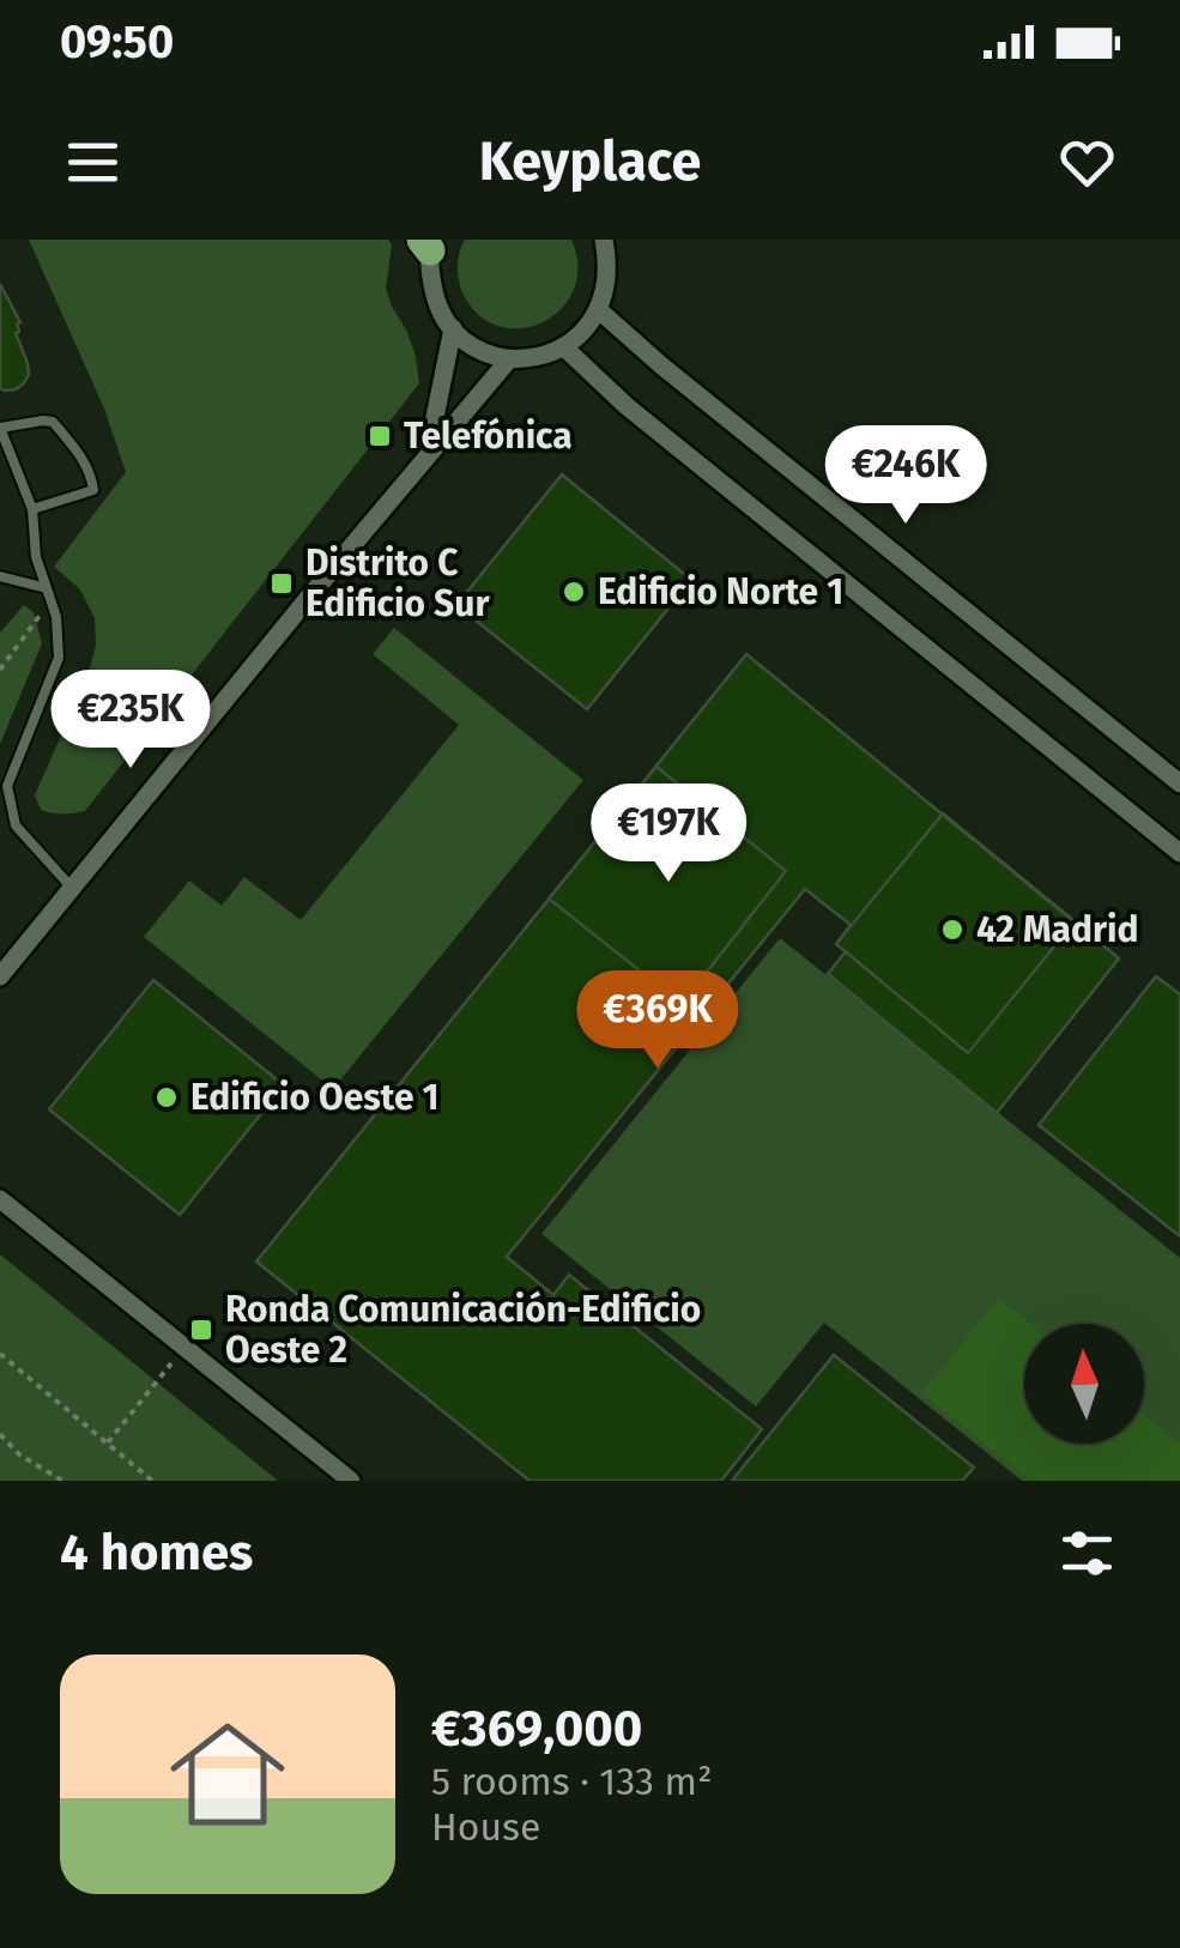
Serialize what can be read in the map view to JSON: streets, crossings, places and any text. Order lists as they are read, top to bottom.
{
  "places": {
    "transit": ["Telefónica", "Distrito C Edificio Sur", "Ronda Comunicación-Edificio Oeste 2"],
    "other": ["Edificio Norte 1", "42 Madrid", "Edificio Oeste 1"]
  },
  "north": "top",
  "page": {
    "status": "09:50",
    "header": "Keyplace",
    "price": [
      "€246K",
      "€235K",
      "€197K",
      "€369K"
    ],
    "heading": "4 homes",
    "list": [
      {
        "name": "€369,000",
        "note": "5 rooms · 133 m² · House"
      }
    ]
  }
}
